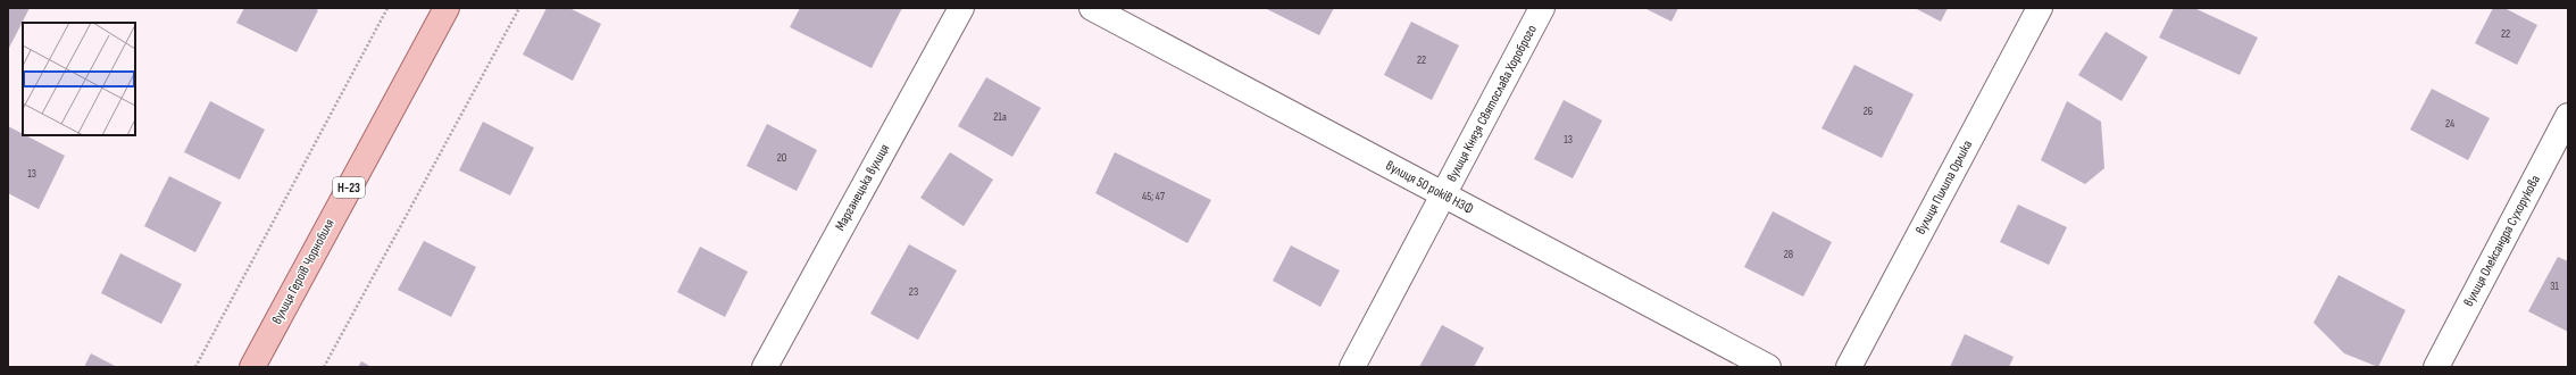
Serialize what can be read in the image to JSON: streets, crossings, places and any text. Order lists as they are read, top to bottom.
{
  "streets": {
    "main road": ["Н-23", "вулиця Героїв Чорнобиля"],
    "street": [
      "вулиця Князя Святослава Хороброго",
      "Марганецька вулиця",
      "вулиця 50 років НЗФ",
      "вулиця Пилипа Орлика",
      "вулиця Олександра Сухорукова"
    ]
  },
  "crossings": [
    ["вулиця Князя Святослава Хороброго", "вулиця 50 років НЗФ"]
  ],
  "house_numbers": [
    "22",
    "22",
    "26",
    "21а",
    "24",
    "13",
    "20",
    "13",
    "45; 47",
    "28",
    "31",
    "23"
  ]
}
